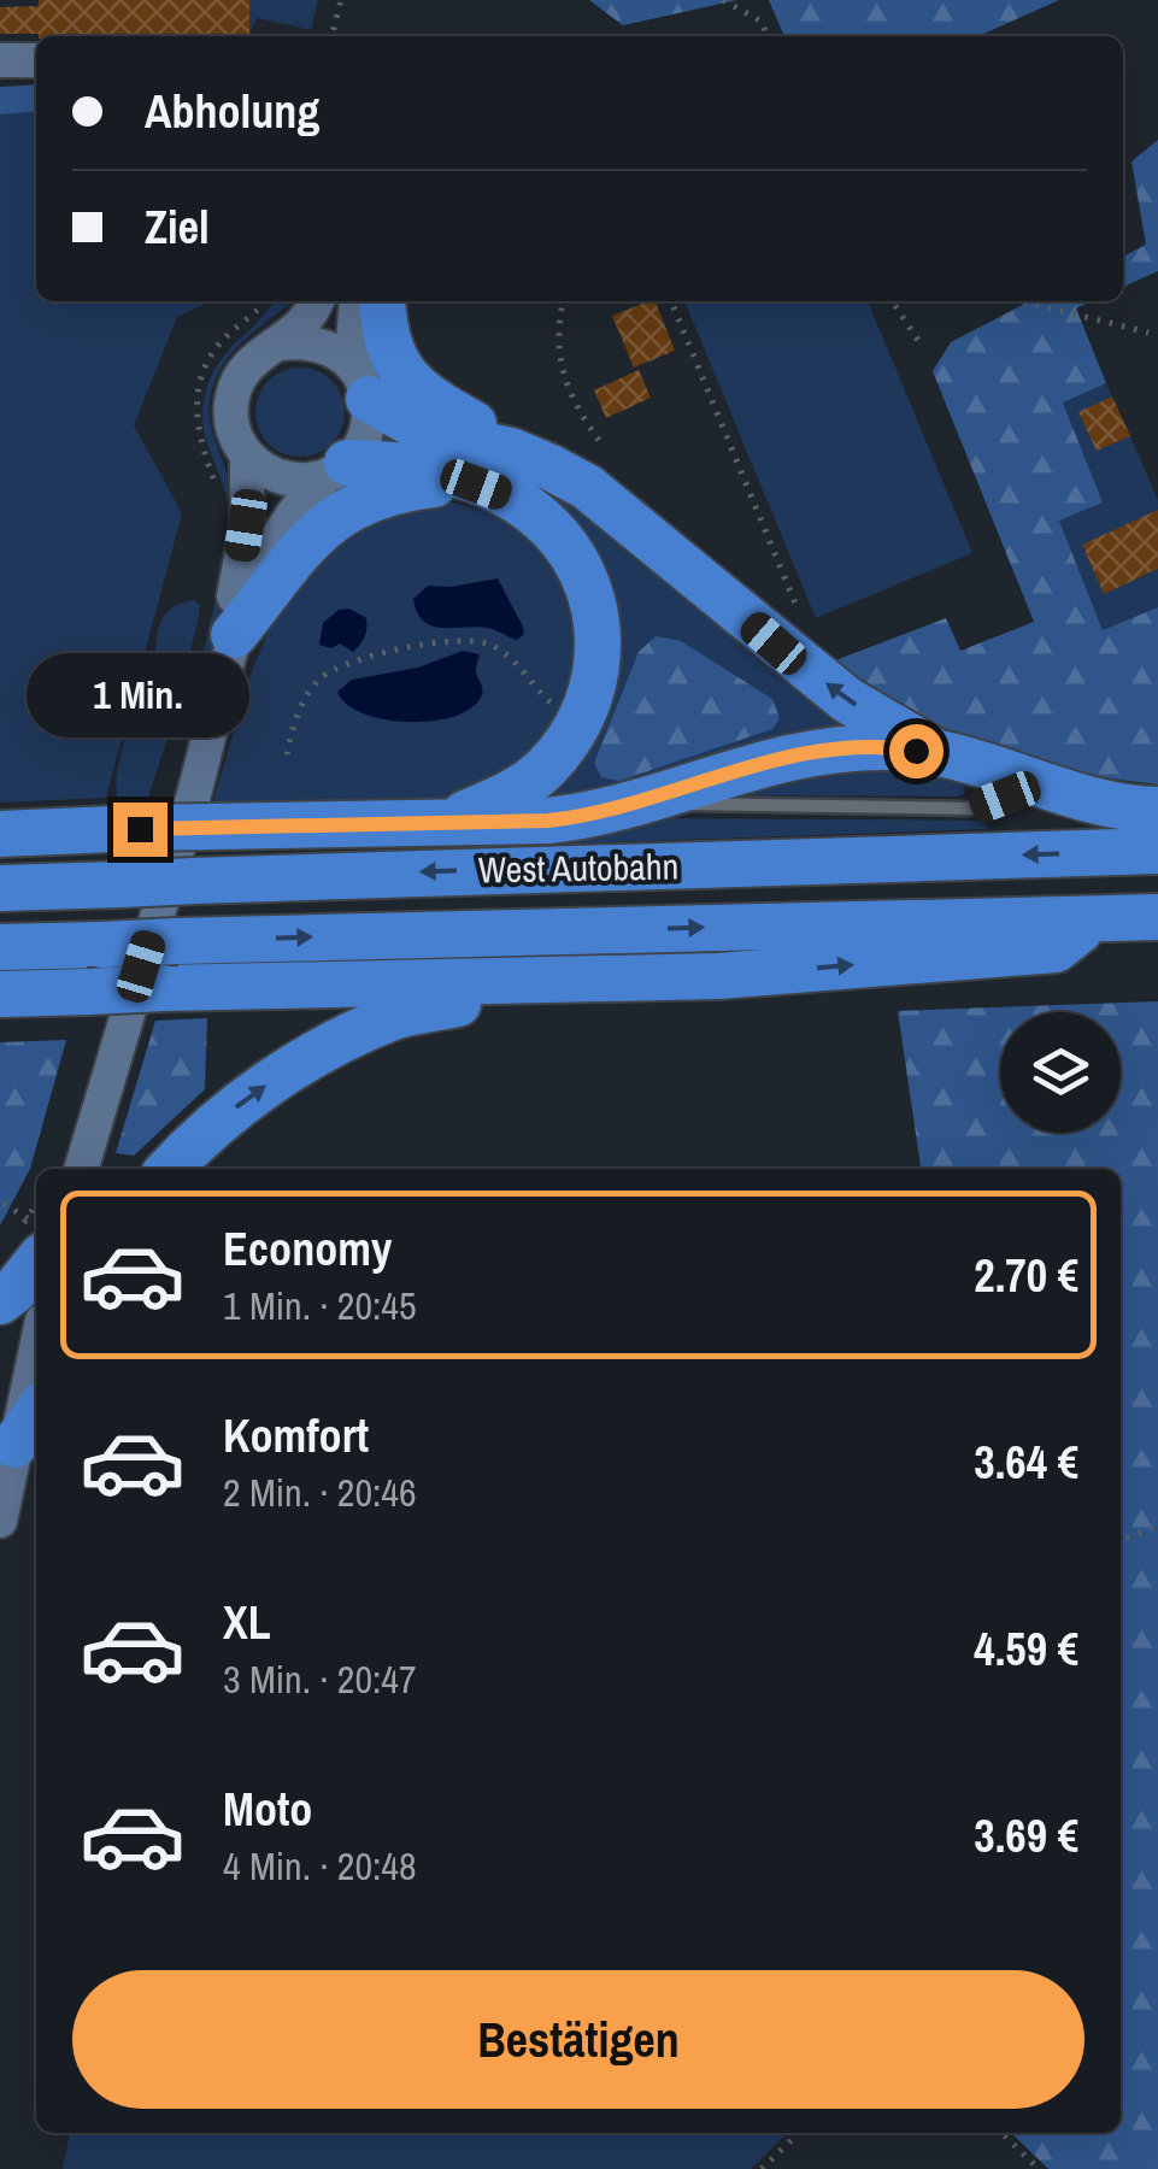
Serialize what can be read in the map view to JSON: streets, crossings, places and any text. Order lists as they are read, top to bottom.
{
  "streets": {
    "highway": ["West Autobahn"]
  },
  "page": {
    "banner": ["Abholung", "Ziel"],
    "bubble": "1 Min.",
    "list": [
      {
        "name": "Economy",
        "note": "1 Min. · 20:45",
        "value": "2.70 €"
      },
      {
        "name": "Komfort",
        "note": "2 Min. · 20:46",
        "value": "3.64 €"
      },
      {
        "name": "XL",
        "note": "3 Min. · 20:47",
        "value": "4.59 €"
      },
      {
        "name": "Moto",
        "note": "4 Min. · 20:48",
        "value": "3.69 €"
      }
    ],
    "buttons": "Bestätigen"
  }
}
